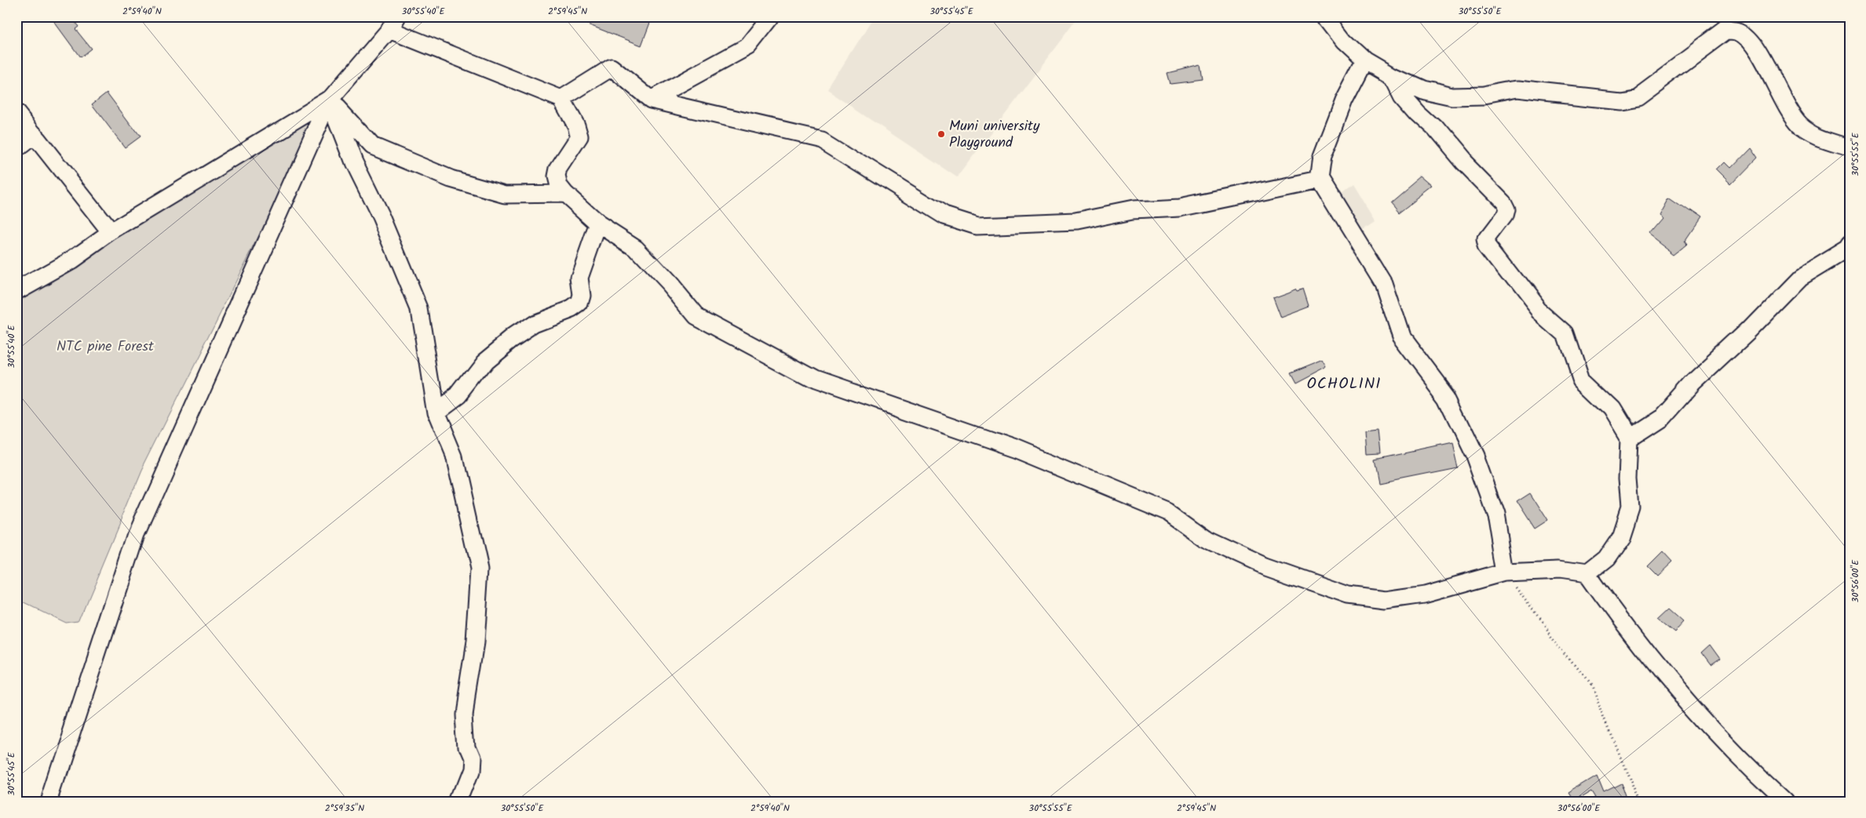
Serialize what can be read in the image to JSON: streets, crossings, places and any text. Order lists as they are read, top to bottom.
{
  "districts": ["OCHOLINI"],
  "parks": ["NTC pine Forest"],
  "places": ["Muni university Playground"],
  "coordinates": [
    "2°59'40\"N",
    "30°55'40\"E",
    "2°59'45\"N",
    "30°55'45\"E",
    "30°55'50\"E",
    "30°55'55\"E",
    "30°56'00\"E",
    "2°59'35\"N"
  ]
}
